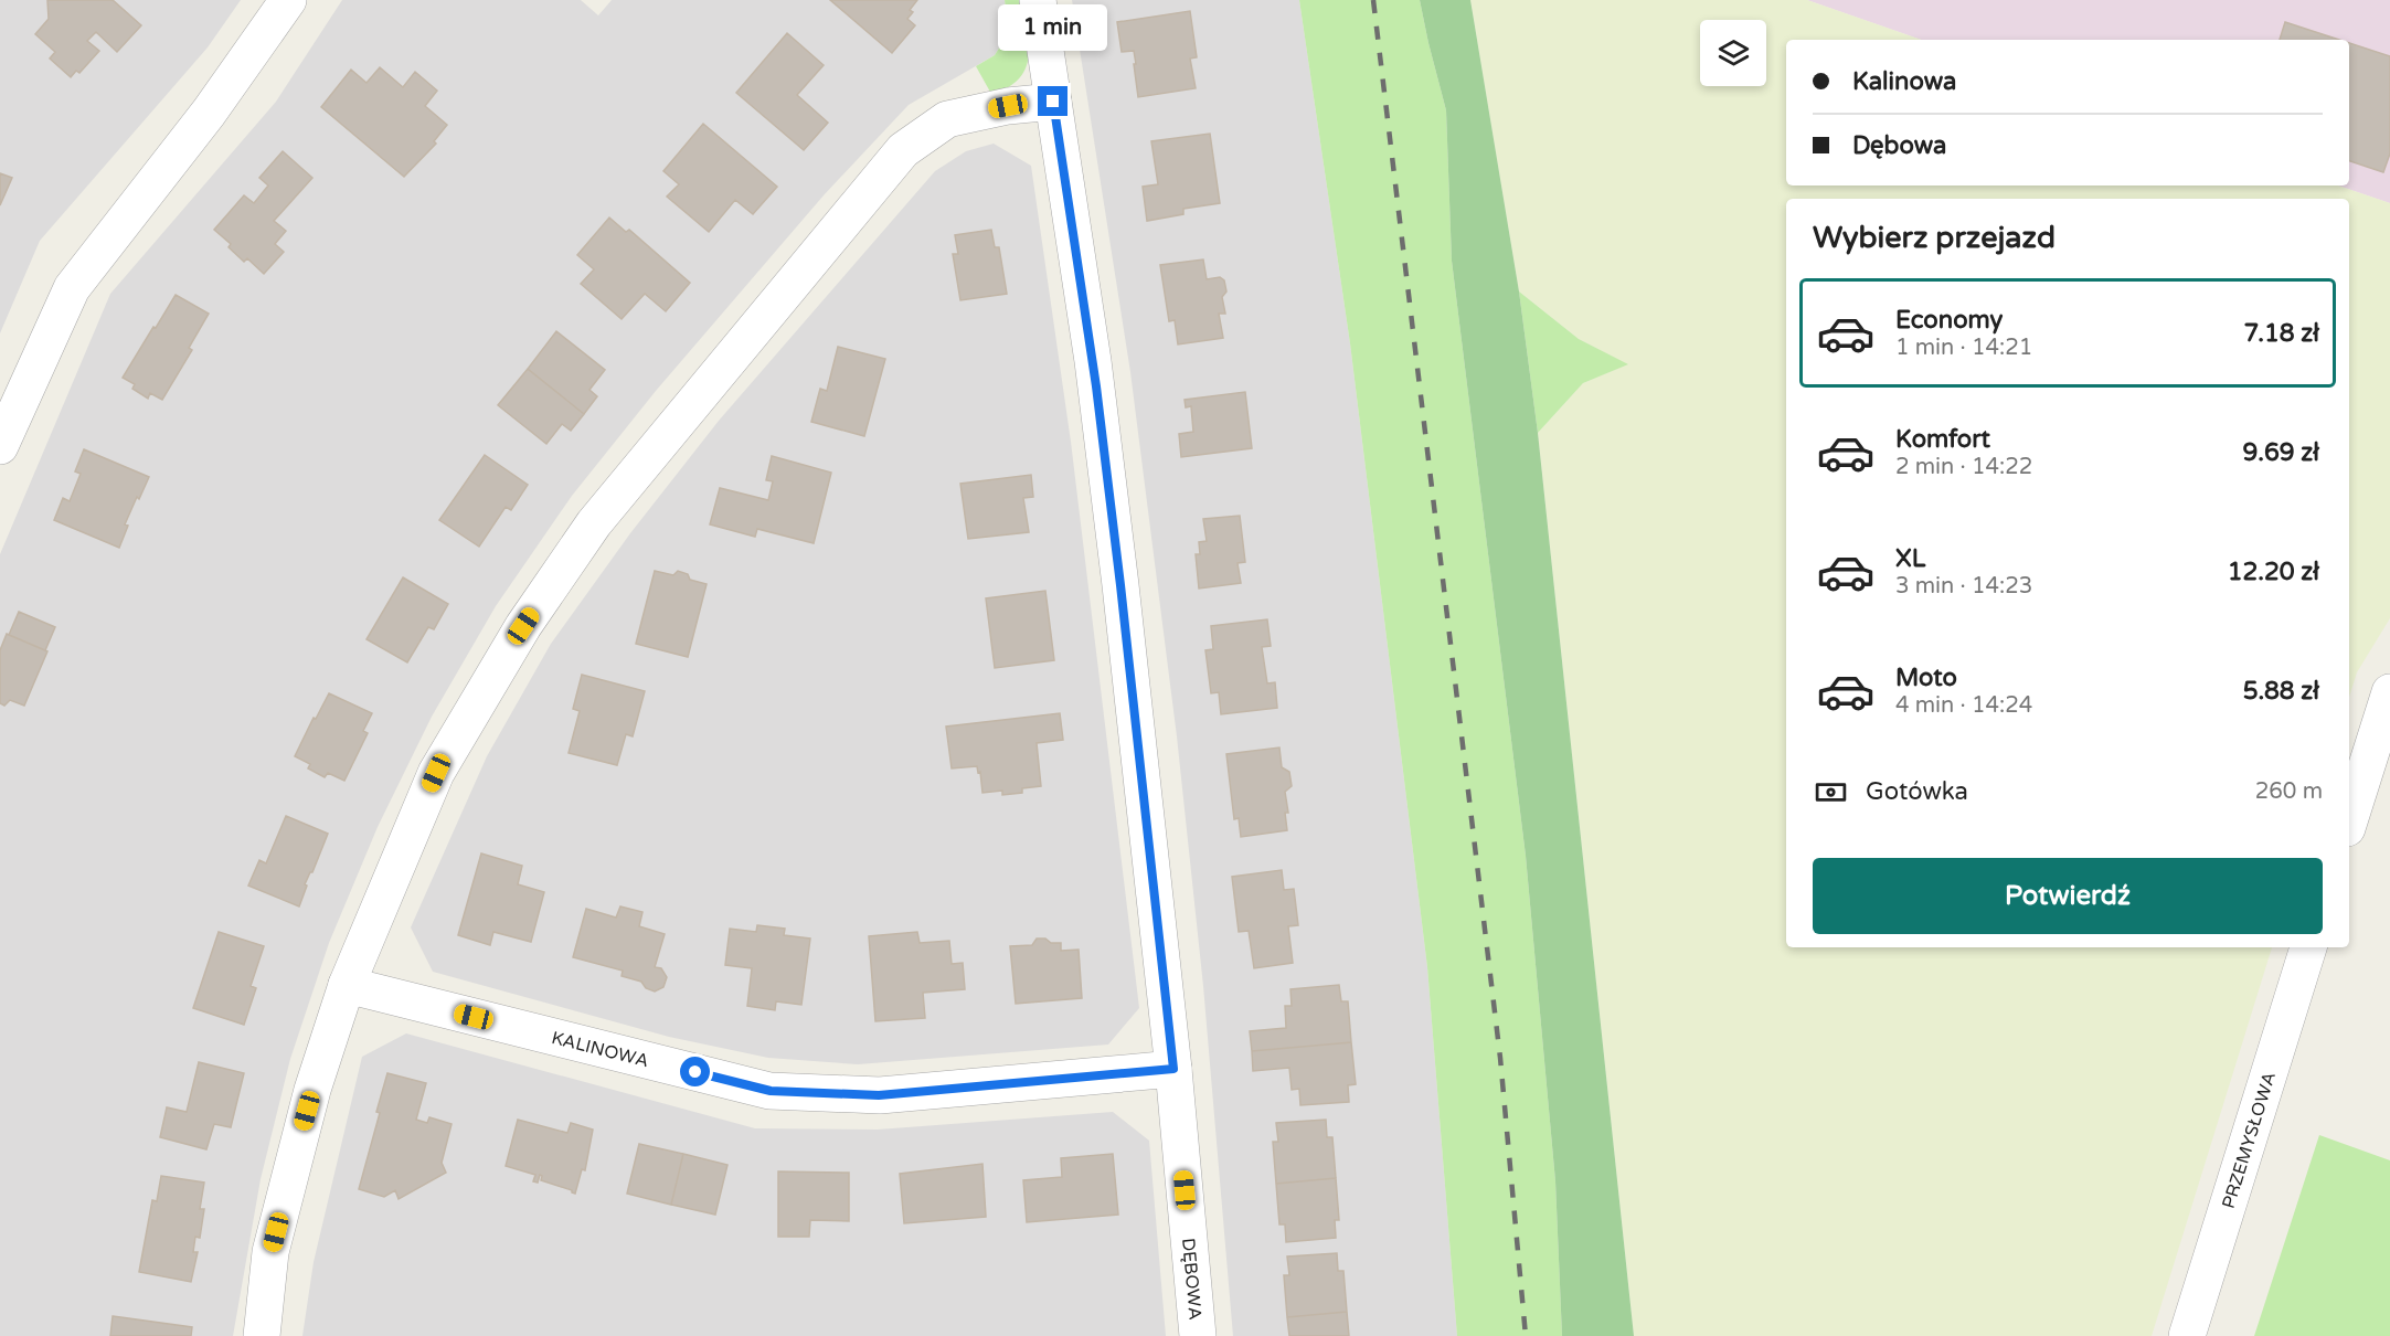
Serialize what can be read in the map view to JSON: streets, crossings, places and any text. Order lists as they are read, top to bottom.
{
  "streets": {
    "street": ["KALINOWA", "PRZEMYSŁOWA", "DĘBOWA"]
  },
  "crossings": [
    ["KALINOWA", "DĘBOWA"]
  ],
  "page": {
    "bubble": "1 min",
    "banner": ["Kalinowa", "Dębowa"],
    "heading": "Wybierz przejazd",
    "list": [
      {
        "name": "Economy",
        "note": "1 min · 14:21",
        "value": "7.18 zł"
      },
      {
        "name": "Komfort",
        "note": "2 min · 14:22",
        "value": "9.69 zł"
      },
      {
        "name": "XL",
        "note": "3 min · 14:23",
        "value": "12.20 zł"
      },
      {
        "name": "Moto",
        "note": "4 min · 14:24",
        "value": "5.88 zł"
      }
    ],
    "pay": ["Gotówka", "260 m"],
    "buttons": "Potwierdź"
  }
}
